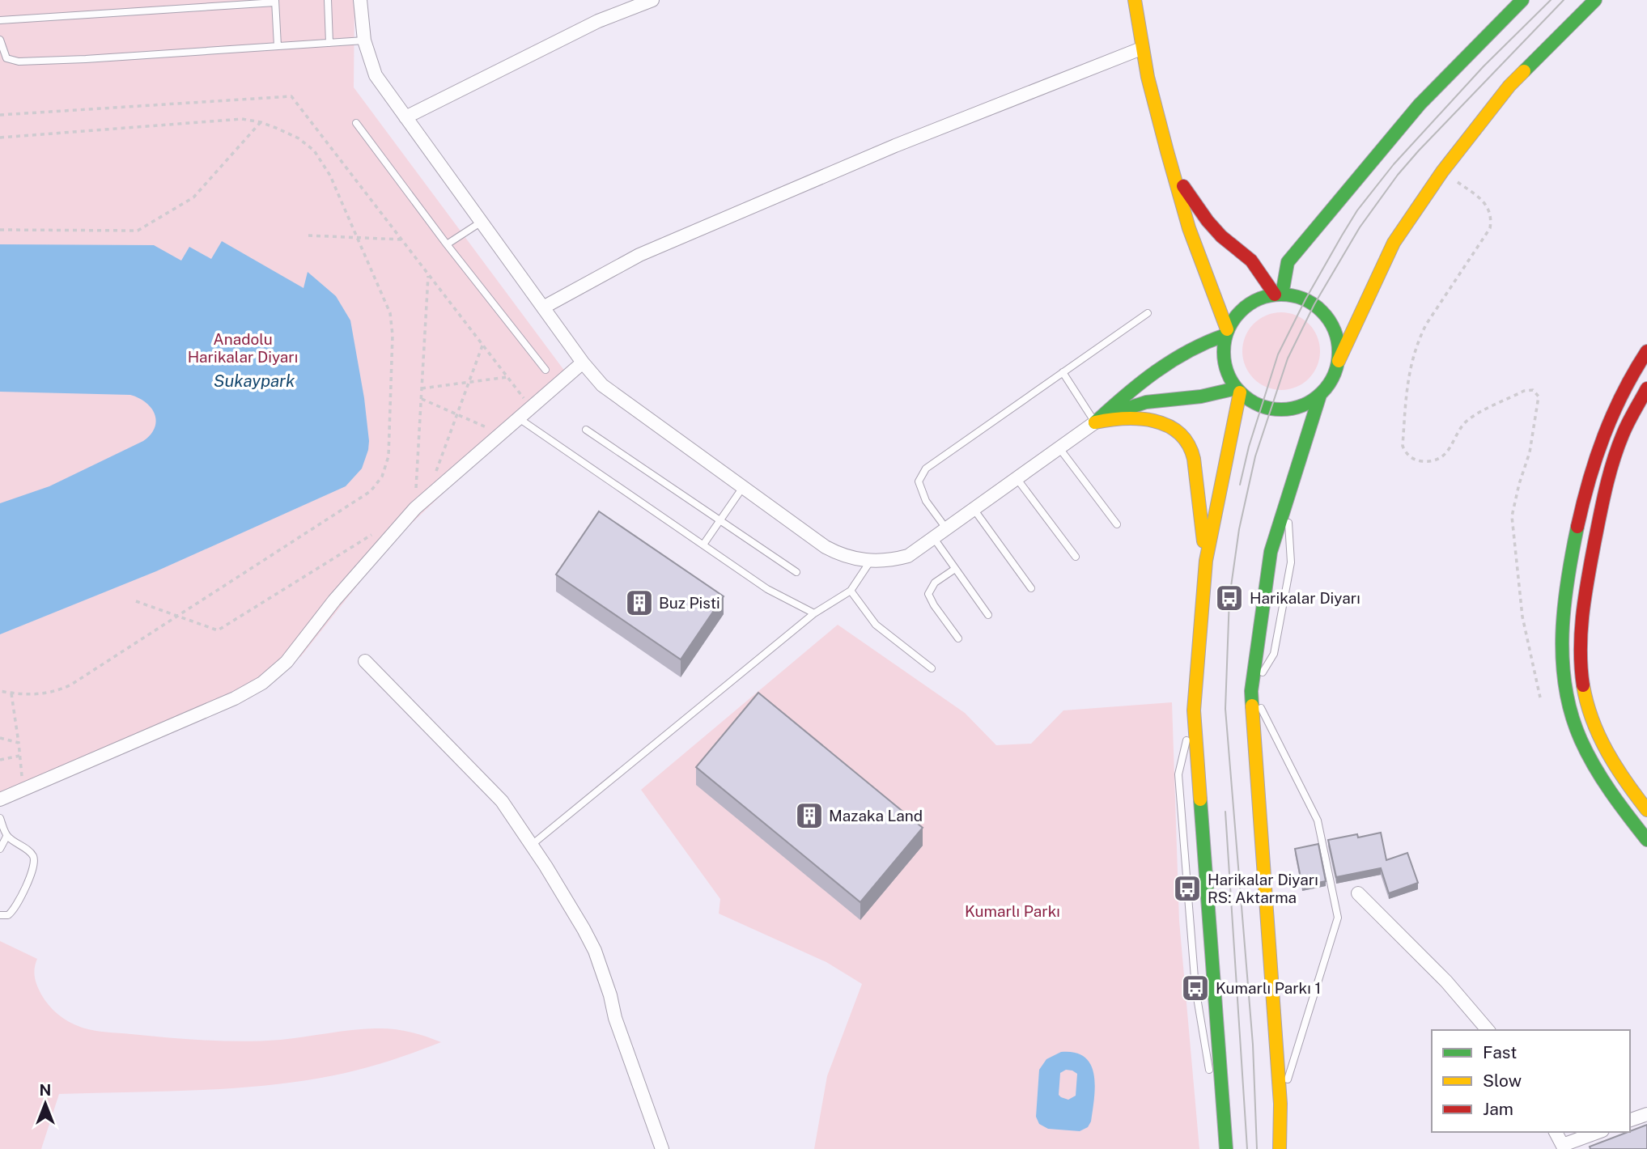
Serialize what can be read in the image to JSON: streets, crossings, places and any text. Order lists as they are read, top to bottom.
{
  "water": ["Sukaypark"],
  "parks": ["Anadolu Harikalar Diyarı", "Kumarlı Parkı"],
  "places": {
    "bus stop": ["Harikalar Diyarı", "Harikalar Diyarı RS: Aktarma", "Kumarlı Parkı 1"],
    "building": ["Buz Pisti", "Mazaka Land"]
  },
  "legend": ["Fast", "Slow", "Jam"],
  "north": "top"
}
